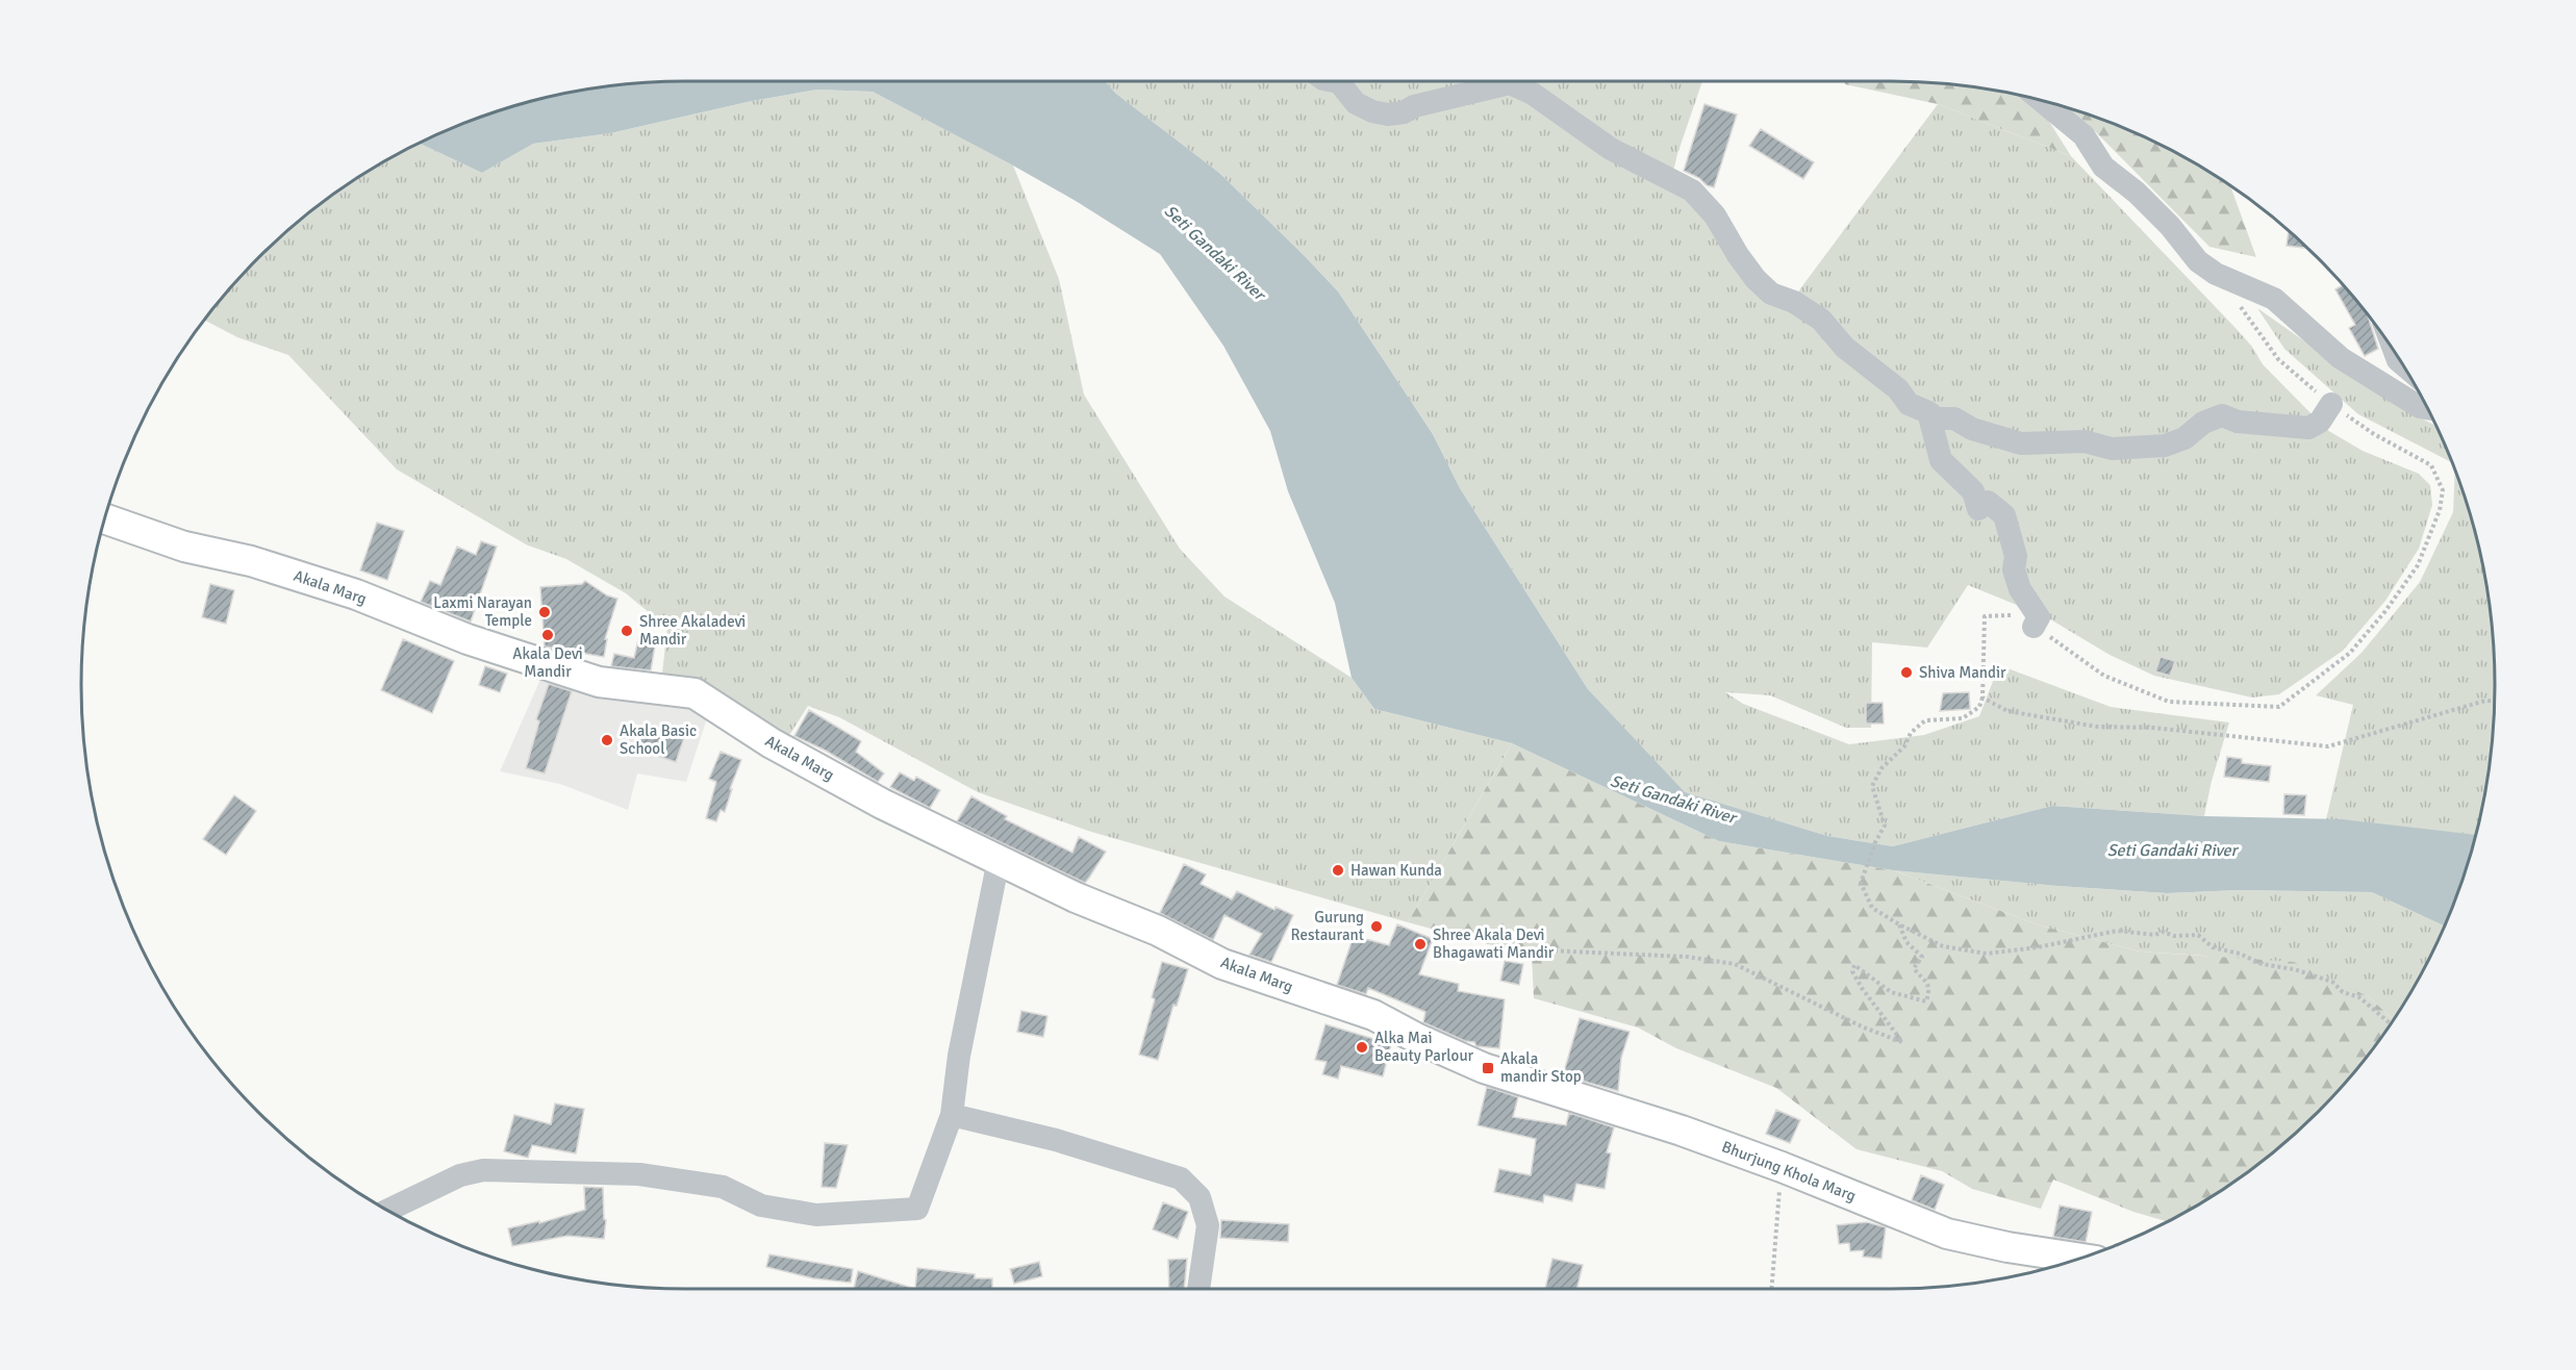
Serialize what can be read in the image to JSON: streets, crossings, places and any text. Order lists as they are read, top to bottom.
{
  "streets": {
    "main road": ["Akala Marg", "Bhurjung Khola Marg"]
  },
  "crossings": [
    ["Akala Marg", "Bhurjung Khola Marg"]
  ],
  "water": ["Seti Gandaki River"],
  "places": {
    "other": [
      "Laxmi Narayan Temple",
      "Shree Akaladevi Mandir",
      "Akala Devi Mandir",
      "Shiva Mandir",
      "Akala Basic School",
      "Hawan Kunda",
      "Gurung Restaurant",
      "Shree Akala Devi Bhagawati Mandir",
      "Alka Mai Beauty Parlour"
    ],
    "transit": ["Akala mandir Stop"]
  }
}
